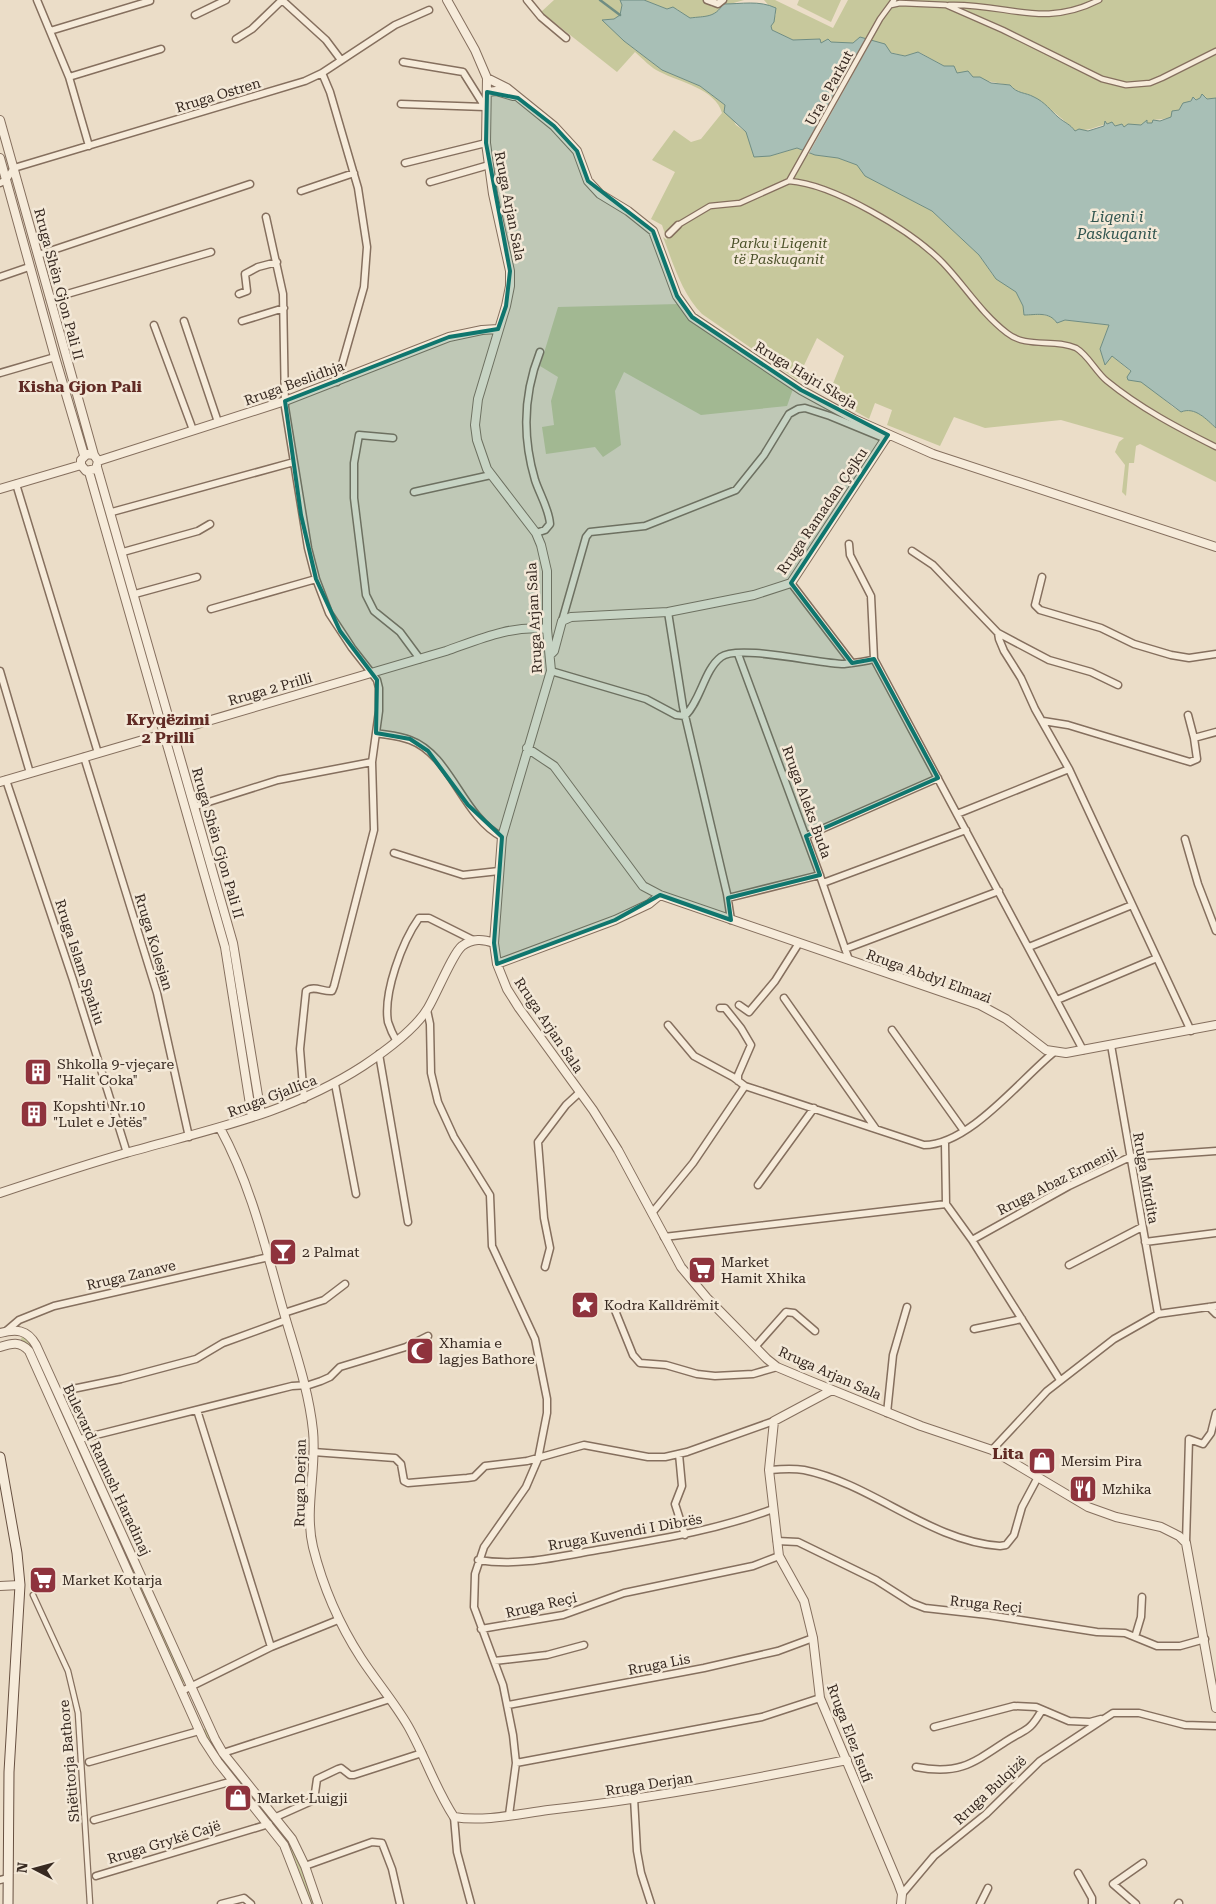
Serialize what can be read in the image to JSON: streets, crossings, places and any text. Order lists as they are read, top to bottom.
{
  "streets": {
    "street": [
      "Ura e Parkut",
      "Rruga Ostren",
      "Rruga Arjan Sala",
      "Rruga Shën Gjon Pali II",
      "Rruga Hajri Skeja",
      "Rruga Beslidhja",
      "Rruga Ramadan Çejku",
      "Rruga 2 Prilli",
      "Rruga Aleks Buda",
      "Rruga Kolesjan",
      "Rruga Islam Spahiu",
      "Rruga Abdyl Elmazi",
      "Rruga Gjallica",
      "Rruga Mirdita",
      "Rruga Abaz Ermenji",
      "Rruga Zanave",
      "Bulevard Ramush Haradinaj",
      "Rruga Derjan",
      "Rruga Kuvendi I Dibrës",
      "Rruga Reçi",
      "Rruga Lis",
      "Rruga Elez Isufi",
      "Shëtitorja Bathore",
      "Rruga Bulqizë",
      "Rruga Grykë Cajë"
    ]
  },
  "crossings": [
    ["Rruga Ostren", "Rruga Shën Gjon Pali II"],
    ["Rruga Arjan Sala", "Rruga Hajri Skeja"],
    ["Rruga Arjan Sala", "Rruga Beslidhja"],
    ["Rruga Arjan Sala", "Rruga 2 Prilli"],
    ["Rruga Arjan Sala", "Rruga Abdyl Elmazi"],
    ["Rruga Shën Gjon Pali II", "Rruga Beslidhja"],
    ["Rruga Shën Gjon Pali II", "Rruga 2 Prilli"],
    ["Rruga Shën Gjon Pali II", "Rruga Gjallica"],
    ["Rruga Hajri Skeja", "Rruga Ramadan Çejku"],
    ["Rruga 2 Prilli", "Rruga Kolesjan"],
    ["Rruga 2 Prilli", "Rruga Islam Spahiu"],
    ["Rruga Aleks Buda", "Rruga Abdyl Elmazi"],
    ["Rruga Kolesjan", "Rruga Gjallica"],
    ["Rruga Islam Spahiu", "Rruga Gjallica"],
    ["Rruga Gjallica", "Rruga Derjan"],
    ["Rruga Mirdita", "Rruga Abaz Ermenji"],
    ["Rruga Zanave", "Bulevard Ramush Haradinaj"],
    ["Rruga Zanave", "Rruga Derjan"],
    ["Bulevard Ramush Haradinaj", "Rruga Grykë Cajë"],
    ["Rruga Derjan", "Rruga Elez Isufi"],
    ["Rruga Kuvendi I Dibrës", "Rruga Elez Isufi"],
    ["Rruga Reçi", "Rruga Elez Isufi"],
    ["Rruga Lis", "Rruga Elez Isufi"],
    ["Rruga Elez Isufi", "Rruga Bulqizë"]
  ],
  "districts": ["Kisha Gjon Pali", "Kryqëzimi 2 Prilli", "Lita"],
  "water": ["Liqeni i Paskuqanit"],
  "parks": ["Parku i Liqenit të Paskuqanit"],
  "places": {
    "building": ["Shkolla 9-vjeçare \"Halit Coka\"", "Kopshti Nr.10 \"Lulet e Jetës\""],
    "bar": ["2 Palmat"],
    "supermarket": ["Market Hamit Xhika", "Market Kotarja"],
    "place": ["Kodra Kalldrëmit"],
    "mosque": ["Xhamia e lagjes Bathore"],
    "shop": ["Mersim Pira", "Market Luigji"],
    "restaurant": ["Mzhika"]
  },
  "north": "left"
}
